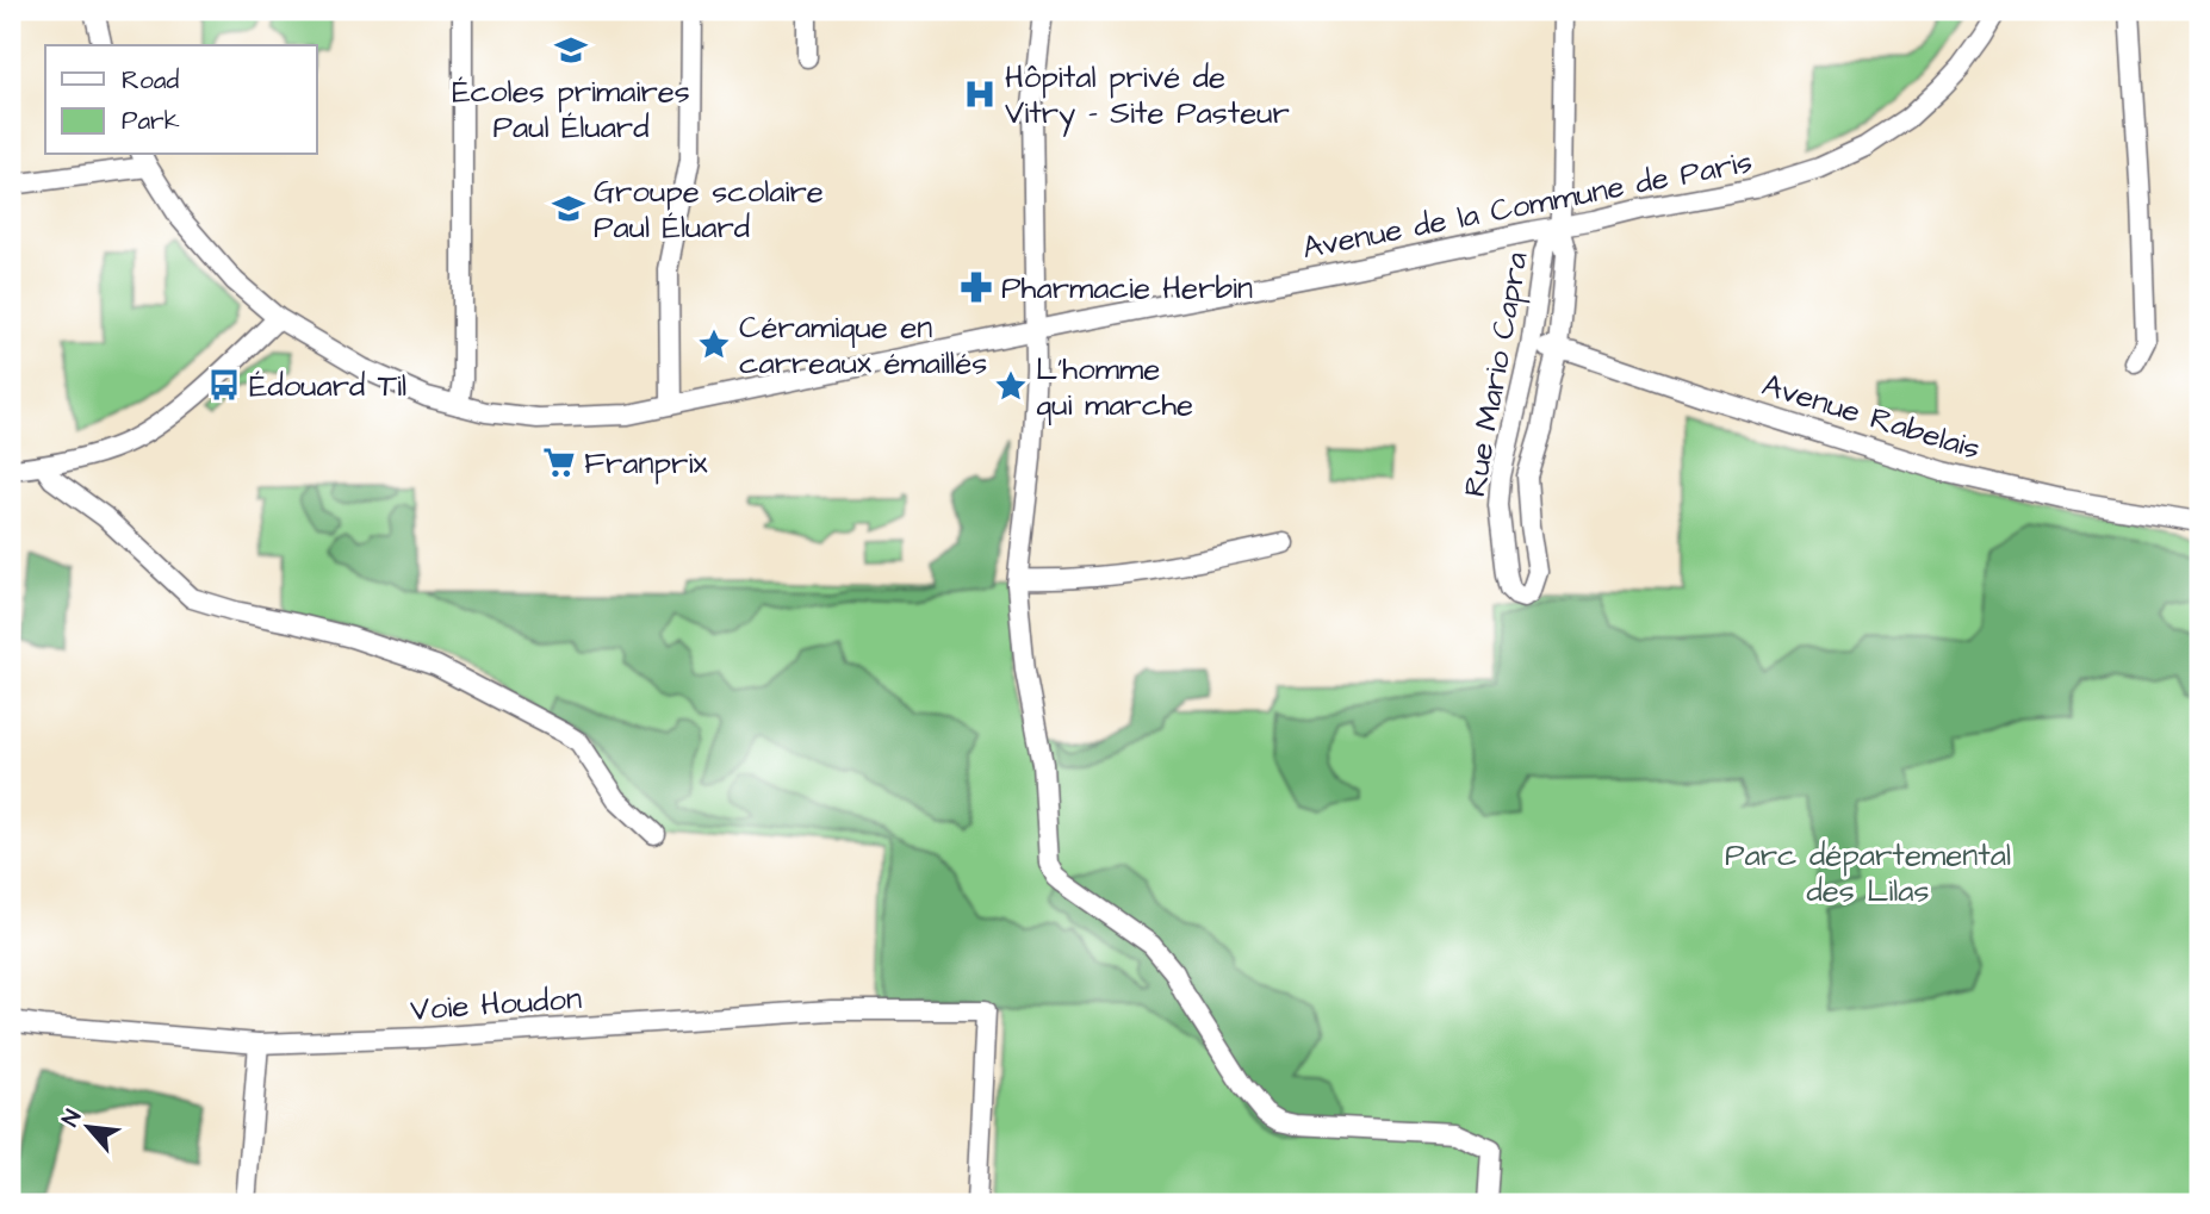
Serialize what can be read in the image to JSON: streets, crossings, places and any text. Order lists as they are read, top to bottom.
{
  "streets": {
    "street": [
      "Avenue de la Commune de Paris",
      "Rue Mario Capra",
      "Avenue Rabelais",
      "Voie Houdon"
    ]
  },
  "crossings": [
    ["Avenue de la Commune de Paris", "Rue Mario Capra"],
    ["Rue Mario Capra", "Avenue Rabelais"]
  ],
  "parks": ["Parc départemental des Lilas"],
  "places": {
    "school or university": ["Écoles primaires Paul Éluard", "Groupe scolaire Paul Éluard"],
    "hospital": ["Hôpital privé de Vitry - Site Pasteur"],
    "pharmacy": ["Pharmacie Herbin"],
    "place": ["Céramique en carreaux émaillés", "L'homme qui marche"],
    "bus stop": ["Édouard Til"],
    "supermarket": ["Franprix"]
  },
  "legend": ["Road", "Park"],
  "north": "top left"
}
